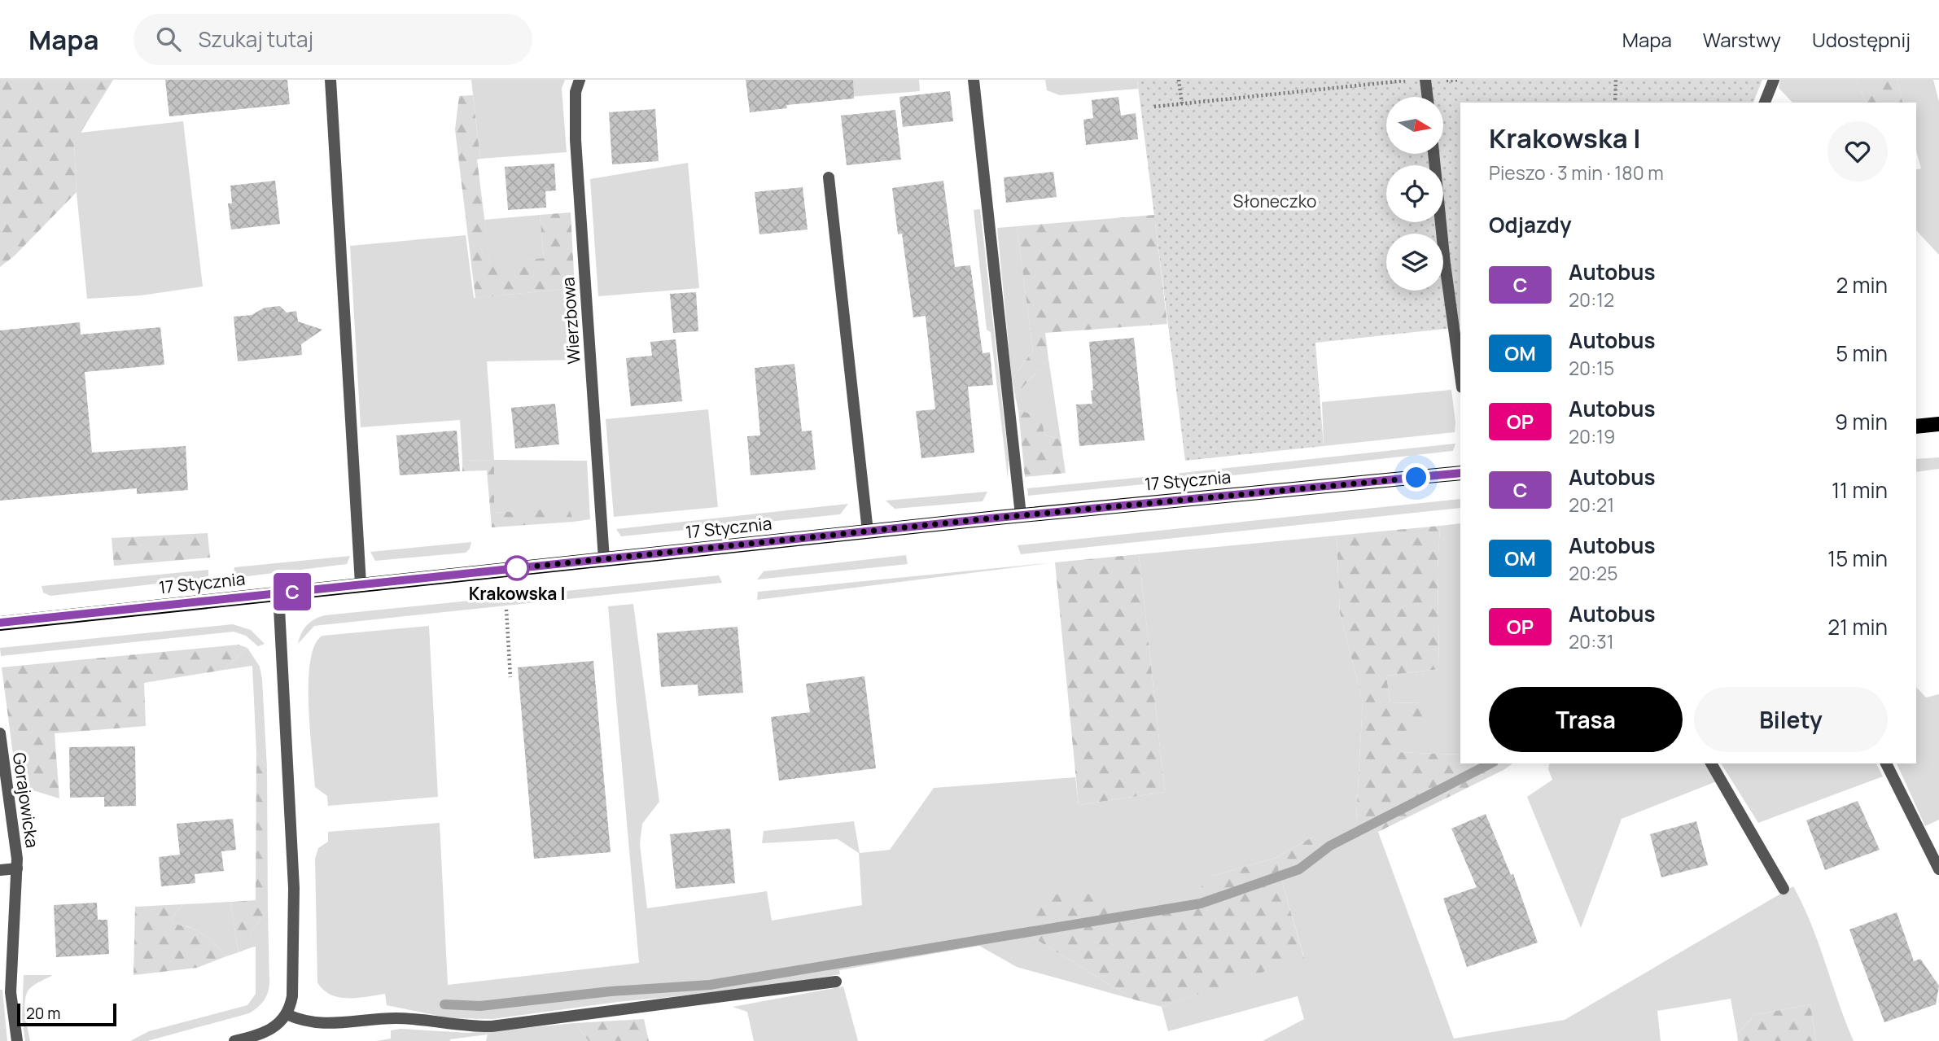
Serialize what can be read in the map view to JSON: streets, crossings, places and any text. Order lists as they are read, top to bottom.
{
  "streets": {
    "main road": ["17 Stycznia"],
    "street": ["Wierzbowa", "Gorajowicka"]
  },
  "crossings": [
    ["Wierzbowa", "17 Stycznia"]
  ],
  "parks": ["Słoneczko"],
  "places": ["Krakowska I"],
  "lines": ["bus line C"],
  "scale_bar": "20 m",
  "north": "right",
  "page": {
    "header": "Mapa",
    "search": "Szukaj tutaj",
    "nav": ["Mapa", "Warstwy", "Udostępnij"],
    "on_map": "C",
    "heading": [
      ["Krakowska I", "Pieszo · 3 min · 180 m"],
      "Odjazdy"
    ],
    "list": [
      {
        "mark": "C",
        "name": "Autobus",
        "note": "20:12",
        "value": "2 min"
      },
      {
        "mark": "OM",
        "name": "Autobus",
        "note": "20:15",
        "value": "5 min"
      },
      {
        "mark": "OP",
        "name": "Autobus",
        "note": "20:19",
        "value": "9 min"
      },
      {
        "mark": "C",
        "name": "Autobus",
        "note": "20:21",
        "value": "11 min"
      },
      {
        "mark": "OM",
        "name": "Autobus",
        "note": "20:25",
        "value": "15 min"
      },
      {
        "mark": "OP",
        "name": "Autobus",
        "note": "20:31",
        "value": "21 min"
      }
    ],
    "buttons": ["Trasa", "Bilety"],
    "scale": "20 m"
  }
}
